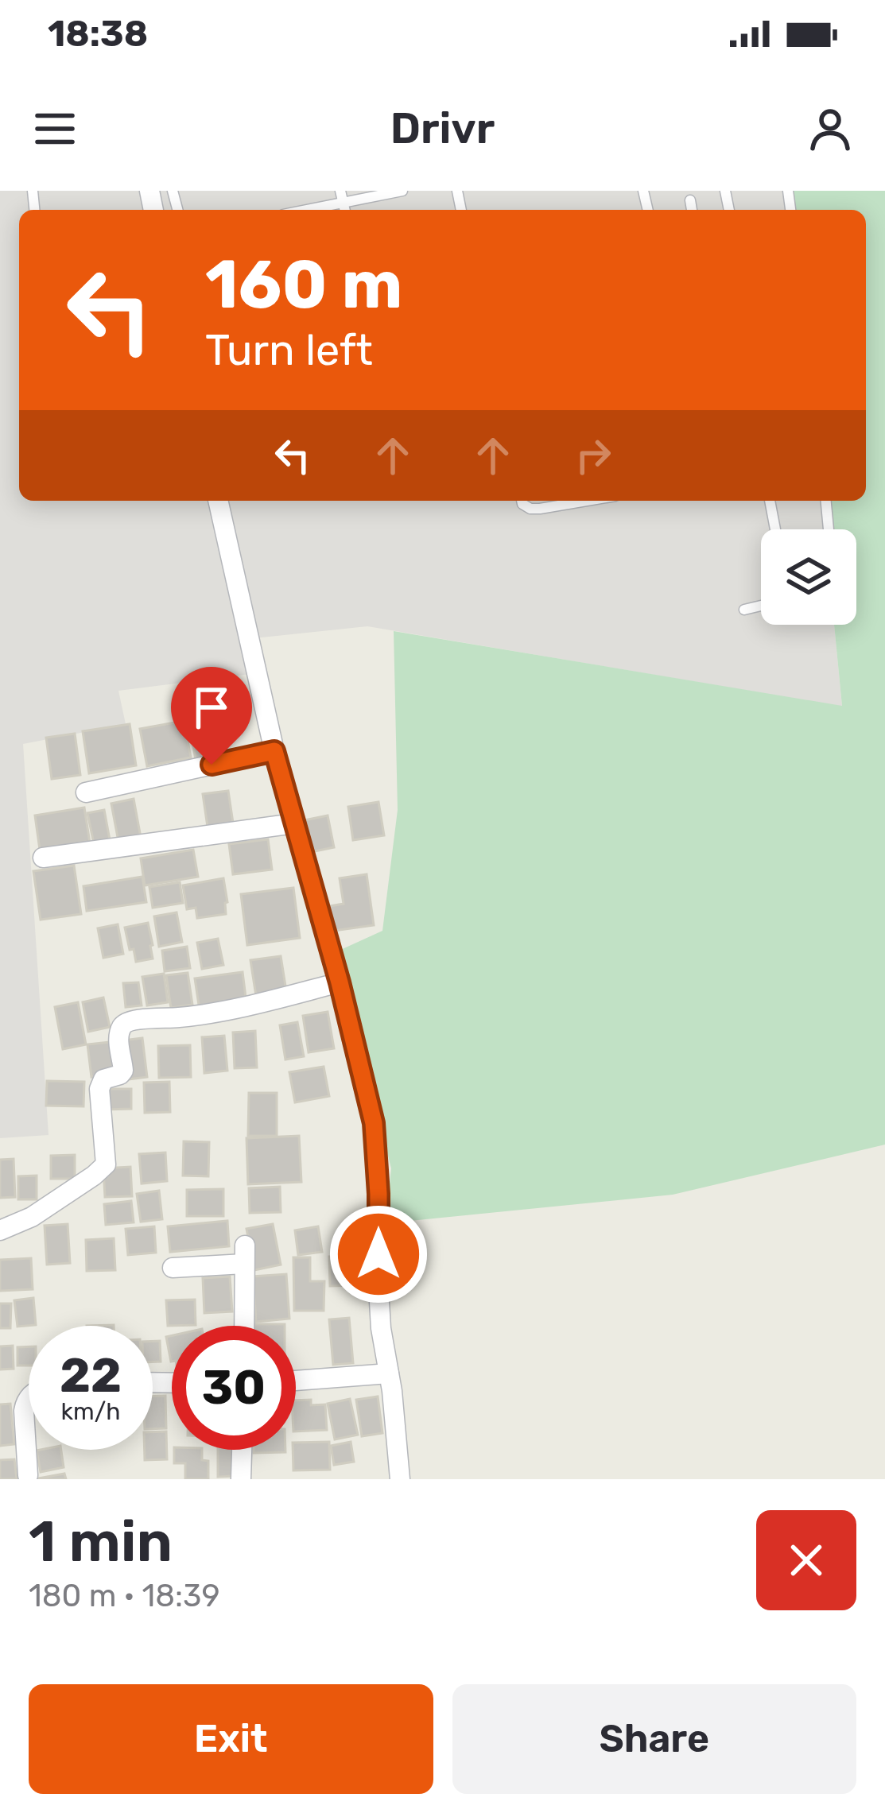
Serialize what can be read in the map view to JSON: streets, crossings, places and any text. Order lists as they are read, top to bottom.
{
  "page": {
    "status": "18:38",
    "header": "Drivr",
    "turn": ["160 m", "Turn left"],
    "speed": "22 km/h",
    "limit": "30",
    "heading": ["1 min", "180 m · 18:39"],
    "buttons": ["Exit", "Share"]
  }
}
